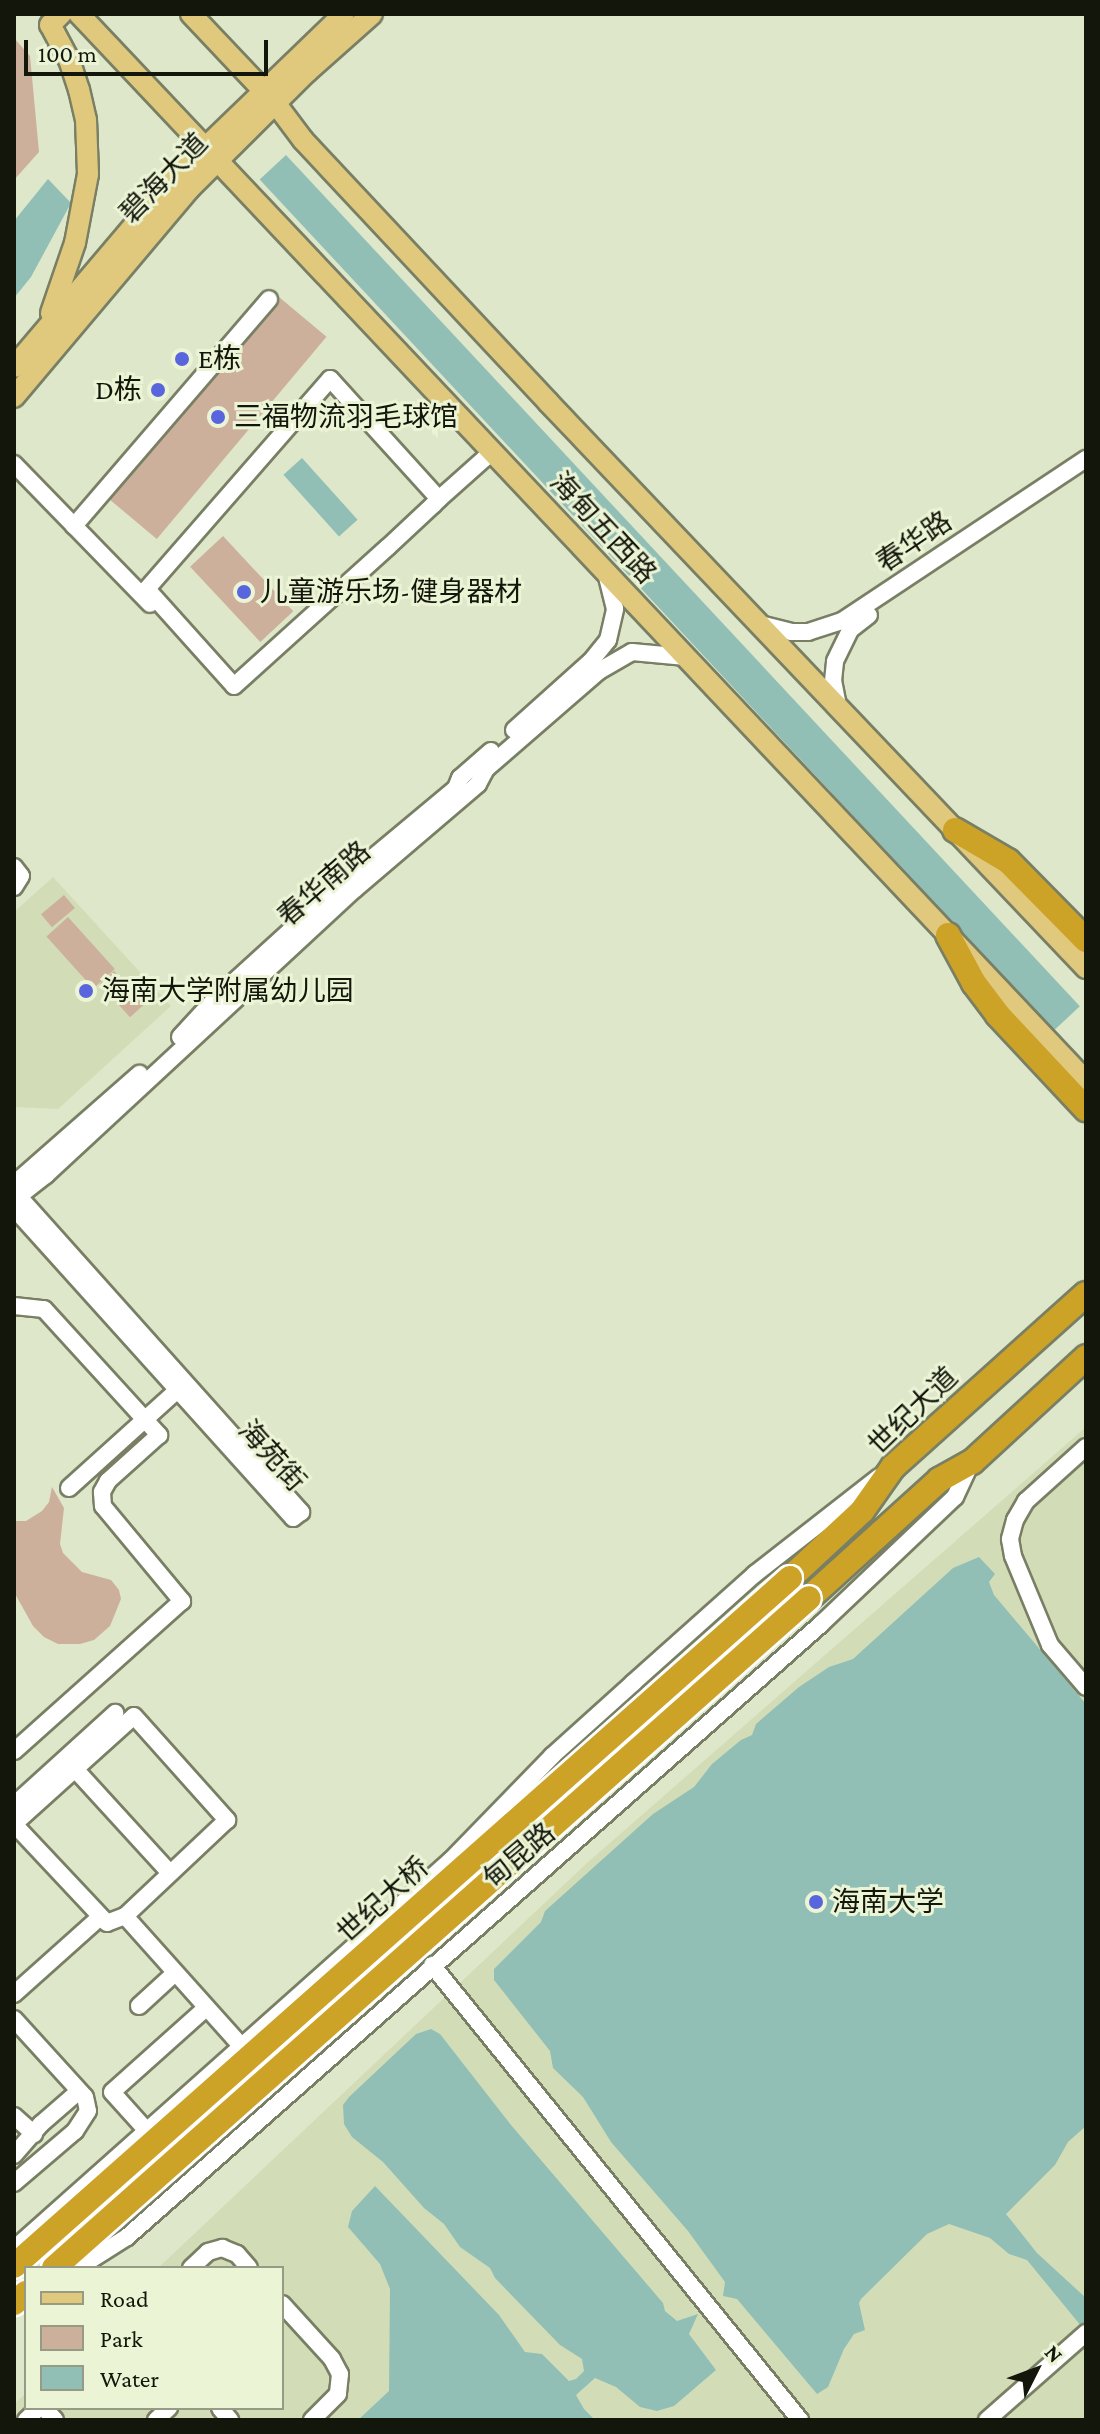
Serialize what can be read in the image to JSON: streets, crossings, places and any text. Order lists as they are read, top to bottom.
{
  "streets": {
    "highway": ["世纪大道", "世纪大桥"],
    "main road": ["碧海大道", "海甸五西路"],
    "street": [
      "春华路",
      "春华南路",
      "海苑街",
      "甸昆路"
    ]
  },
  "crossings": [
    ["碧海大道", "海甸五西路"],
    ["海甸五西路", "春华路"],
    ["海甸五西路", "春华南路"],
    ["春华南路", "海苑街"],
    ["世纪大道", "甸昆路"],
    ["世纪大道", "世纪大桥"],
    ["甸昆路", "世纪大桥"]
  ],
  "places": [
    "E栋",
    "D栋",
    "三福物流羽毛球馆",
    "儿童游乐场-健身器材",
    "海南大学附属幼儿园",
    "海南大学"
  ],
  "legend": ["Road", "Park", "Water"],
  "scale_bar": "100 m",
  "north": "top right"
}
